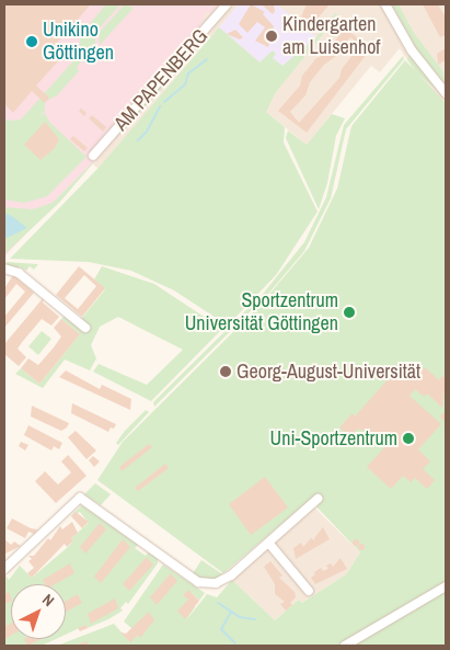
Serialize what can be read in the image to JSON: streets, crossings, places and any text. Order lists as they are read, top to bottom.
{
  "streets": {
    "street": ["AM PAPENBERG"]
  },
  "places": [
    "Kindergarten am Luisenhof",
    "Unikino Göttingen",
    "Sportzentrum Universität Göttingen",
    "Georg-August-Universität",
    "Uni-Sportzentrum"
  ],
  "north": "top right"
}
